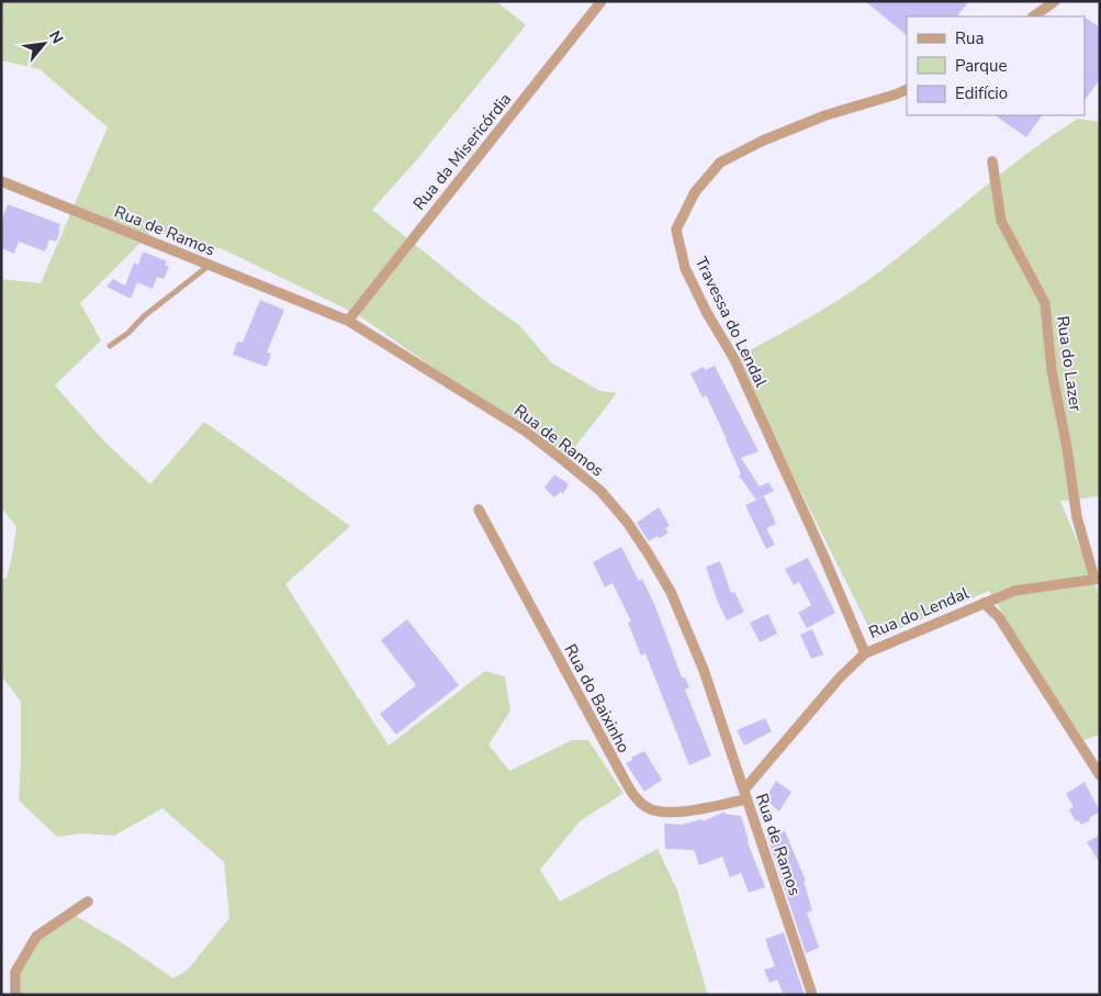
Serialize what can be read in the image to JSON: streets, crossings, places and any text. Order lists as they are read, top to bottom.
{
  "streets": {
    "street": [
      "Rua da Misericórdia",
      "Rua de Ramos",
      "Travessa do Lendal",
      "Rua do Lazer",
      "Rua do Lendal",
      "Rua do Baixinho"
    ]
  },
  "crossings": [
    ["Rua da Misericórdia", "Rua de Ramos"],
    ["Rua de Ramos", "Rua do Lendal"],
    ["Rua de Ramos", "Rua do Baixinho"],
    ["Travessa do Lendal", "Rua do Lendal"],
    ["Rua do Lazer", "Rua do Lendal"],
    ["Rua do Lendal", "Rua do Baixinho"]
  ],
  "legend": ["Rua", "Parque", "Edifício"],
  "north": "top right"
}
